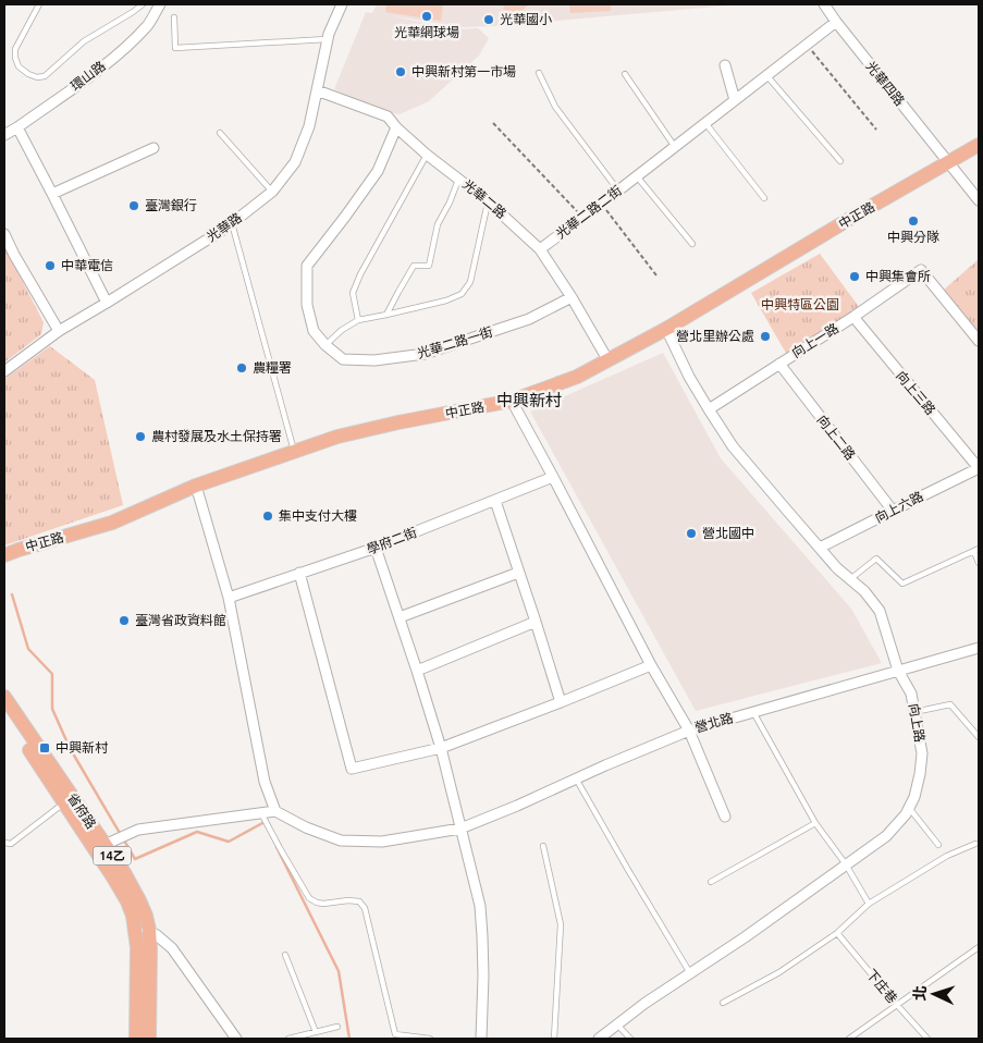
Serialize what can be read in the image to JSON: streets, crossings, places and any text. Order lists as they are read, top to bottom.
{
  "streets": {
    "main road": ["中正路", "省府路", "14乙"],
    "street": [
      "環山路",
      "光華四路",
      "光華二路",
      "光華二路二街",
      "光華路",
      "向上一路",
      "光華二路一街",
      "向上三路",
      "向上二路",
      "向上六路",
      "學府二街",
      "營北路",
      "向上路"
    ],
    "lane": ["下庄巷"]
  },
  "crossings": [
    ["光華四路", "光華二路二街"],
    ["光華四路", "中正路"],
    ["光華二路", "光華二路二街"],
    ["光華二路", "中正路"],
    ["光華二路", "光華路"],
    ["光華二路", "光華二路一街"],
    ["中正路", "向上路"],
    ["向上一路", "向上三路"],
    ["向上一路", "向上二路"],
    ["向上一路", "向上路"],
    ["向上三路", "向上六路"],
    ["向上二路", "向上六路"],
    ["向上六路", "向上路"],
    ["營北路", "向上路"]
  ],
  "districts": ["中興新村"],
  "parks": ["中興特區公園"],
  "places": {
    "other": [
      "光華網球場",
      "光華國小",
      "中興新村第一市場",
      "臺灣銀行",
      "中興分隊",
      "中華電信",
      "中興集會所",
      "營北里辦公處",
      "農糧署",
      "農村發展及水土保持署",
      "集中支付大樓",
      "營北國中",
      "臺灣省政資料館"
    ],
    "transit": ["中興新村"]
  },
  "north": "left"
}
